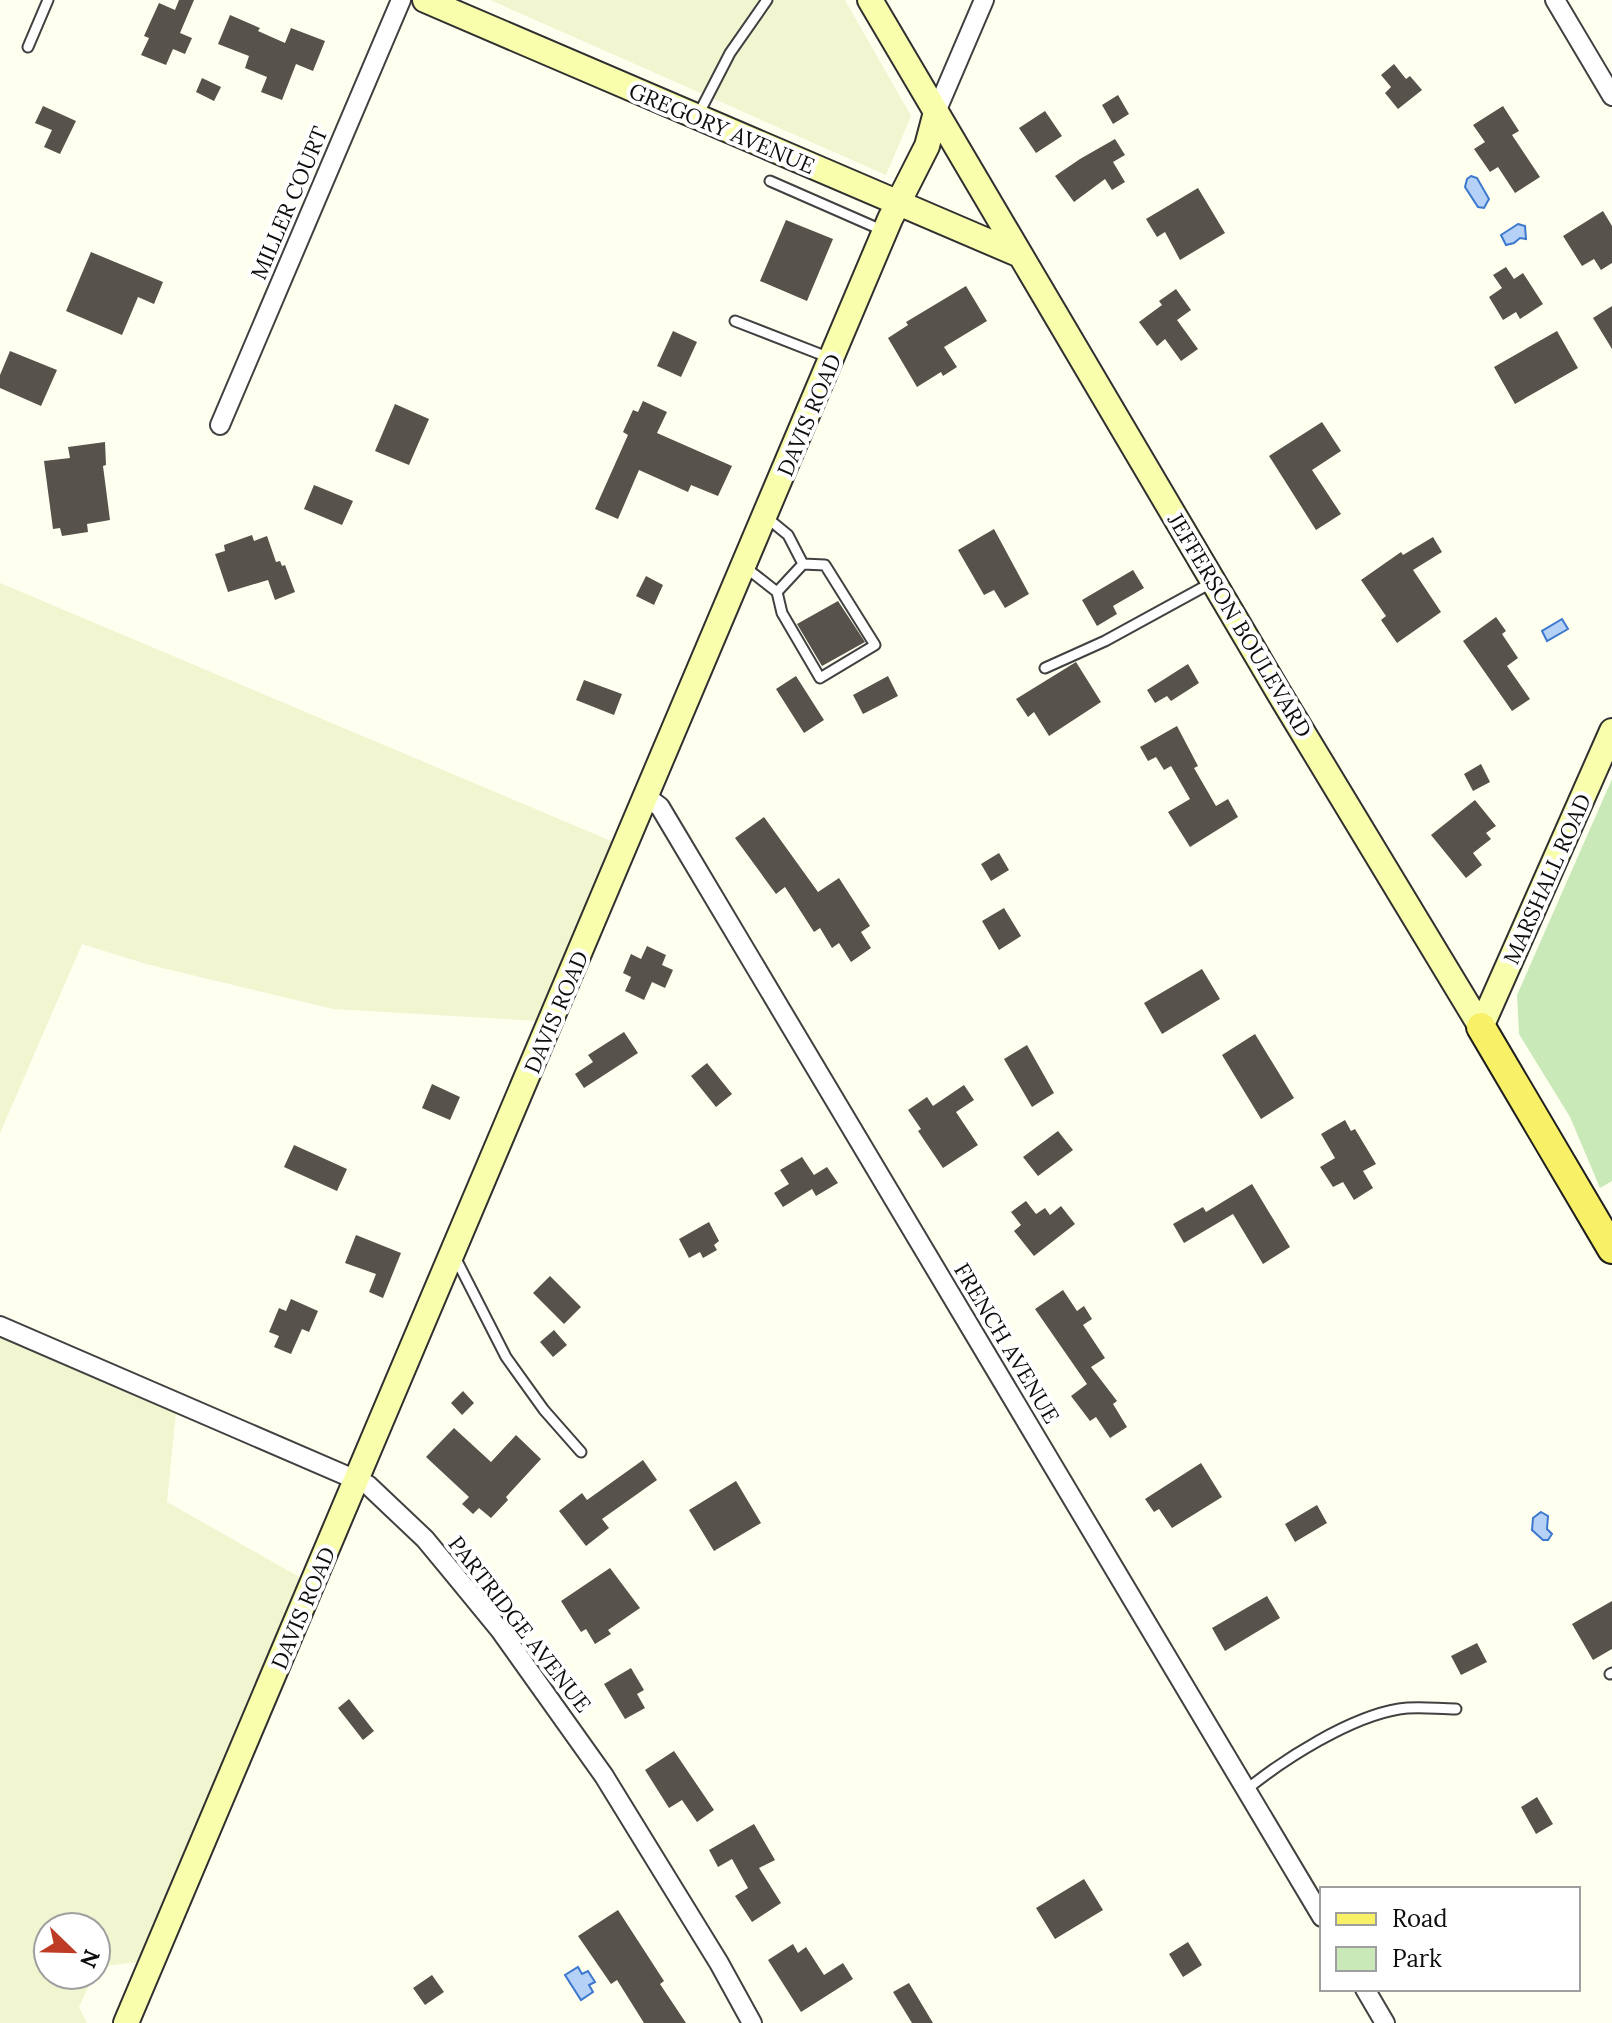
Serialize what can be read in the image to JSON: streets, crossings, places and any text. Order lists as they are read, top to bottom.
{
  "streets": {
    "main road": ["JEFFERSON BOULEVARD"],
    "street": [
      "GREGORY AVENUE",
      "MILLER COURT",
      "DAVIS ROAD",
      "MARSHALL ROAD",
      "FRENCH AVENUE",
      "PARTRIDGE AVENUE"
    ]
  },
  "crossings": [
    ["GREGORY AVENUE", "DAVIS ROAD"],
    ["GREGORY AVENUE", "JEFFERSON BOULEVARD"],
    ["DAVIS ROAD", "JEFFERSON BOULEVARD"],
    ["DAVIS ROAD", "FRENCH AVENUE"],
    ["DAVIS ROAD", "PARTRIDGE AVENUE"],
    ["JEFFERSON BOULEVARD", "MARSHALL ROAD"]
  ],
  "legend": ["Road", "Park"],
  "north": "bottom right"
}
